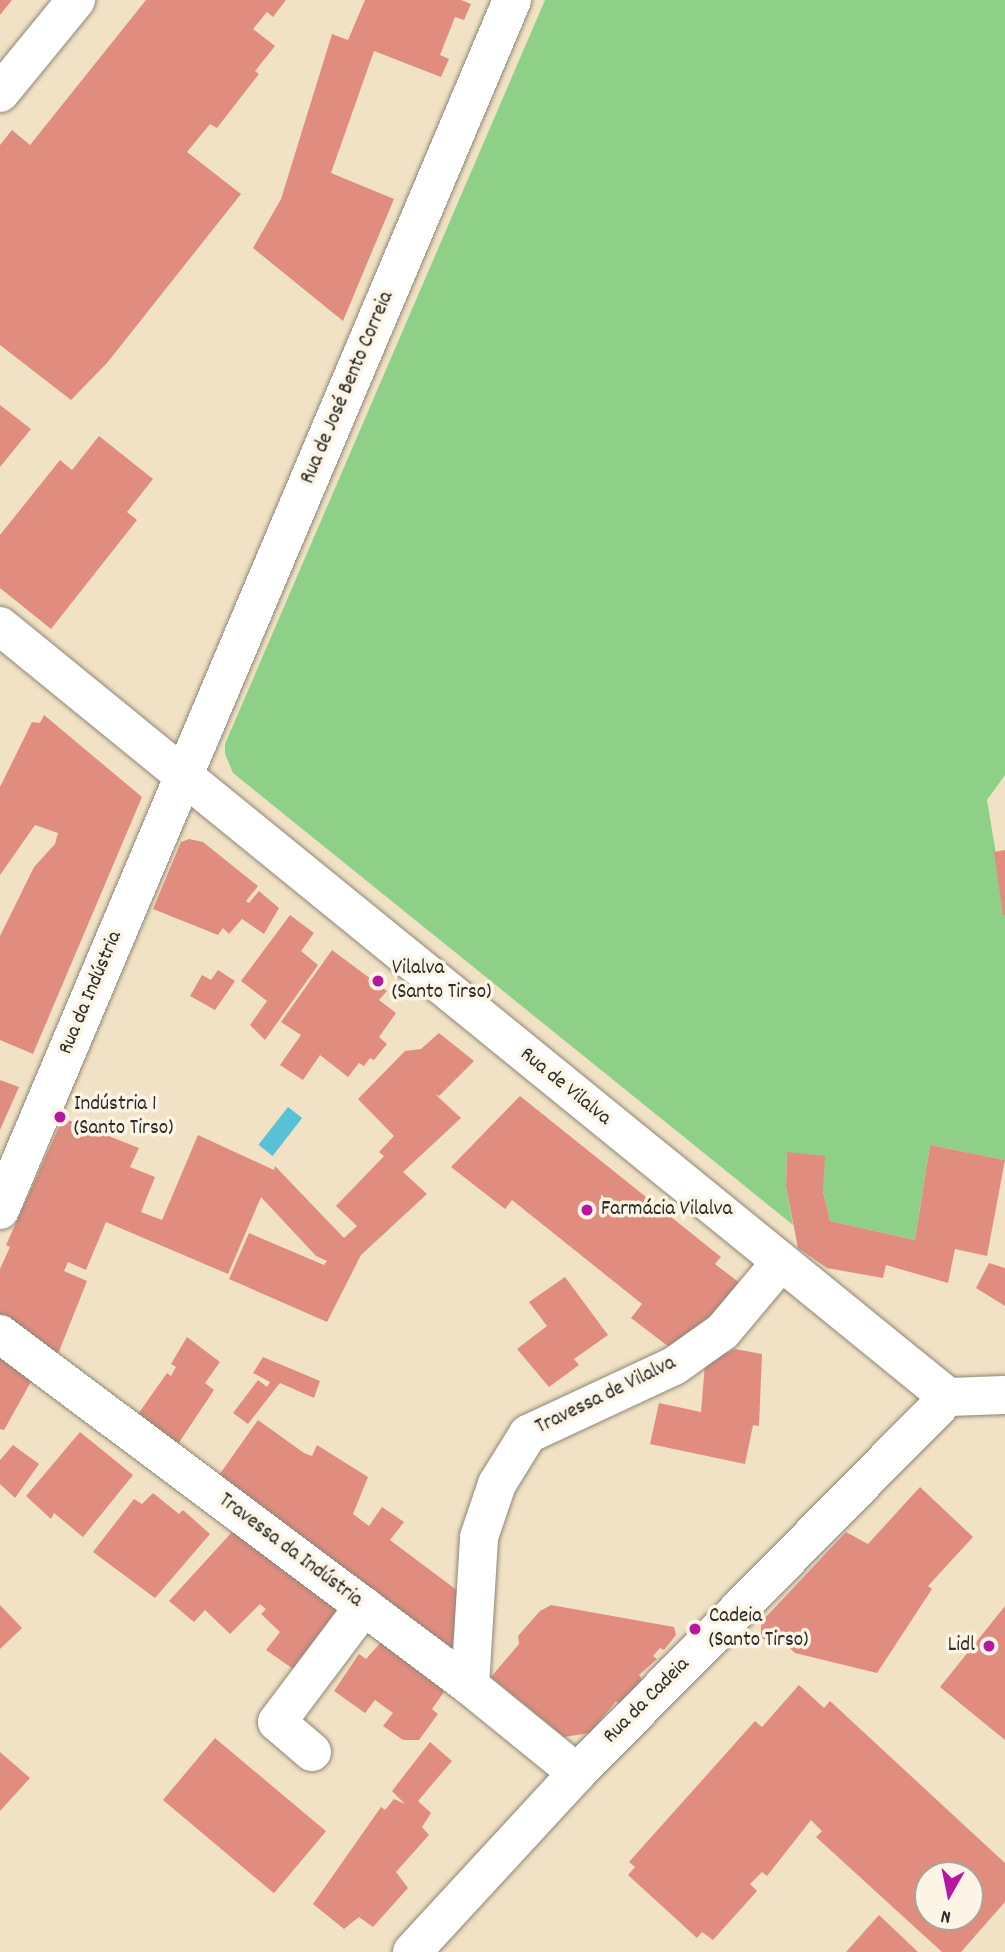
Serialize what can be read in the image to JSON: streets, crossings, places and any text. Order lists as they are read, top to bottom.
{
  "streets": {
    "street": [
      "Rua de José Bento Correia",
      "Rua da Indústria",
      "Rua de Vilalva",
      "Travessa de Vilalva",
      "Travessa da Indústria",
      "Rua da Cadeia"
    ]
  },
  "crossings": [
    ["Rua de José Bento Correia", "Rua da Indústria"],
    ["Rua de José Bento Correia", "Rua de Vilalva"],
    ["Rua da Indústria", "Rua de Vilalva"],
    ["Rua de Vilalva", "Travessa de Vilalva"],
    ["Rua de Vilalva", "Rua da Cadeia"],
    ["Travessa de Vilalva", "Travessa da Indústria"],
    ["Travessa da Indústria", "Rua da Cadeia"]
  ],
  "places": [
    "Vilalva (Santo Tirso)",
    "Indústria 1 (Santo Tirso)",
    "Farmácia Vilalva",
    "Cadeia (Santo Tirso)",
    "Lidl"
  ],
  "north": "bottom"
}
